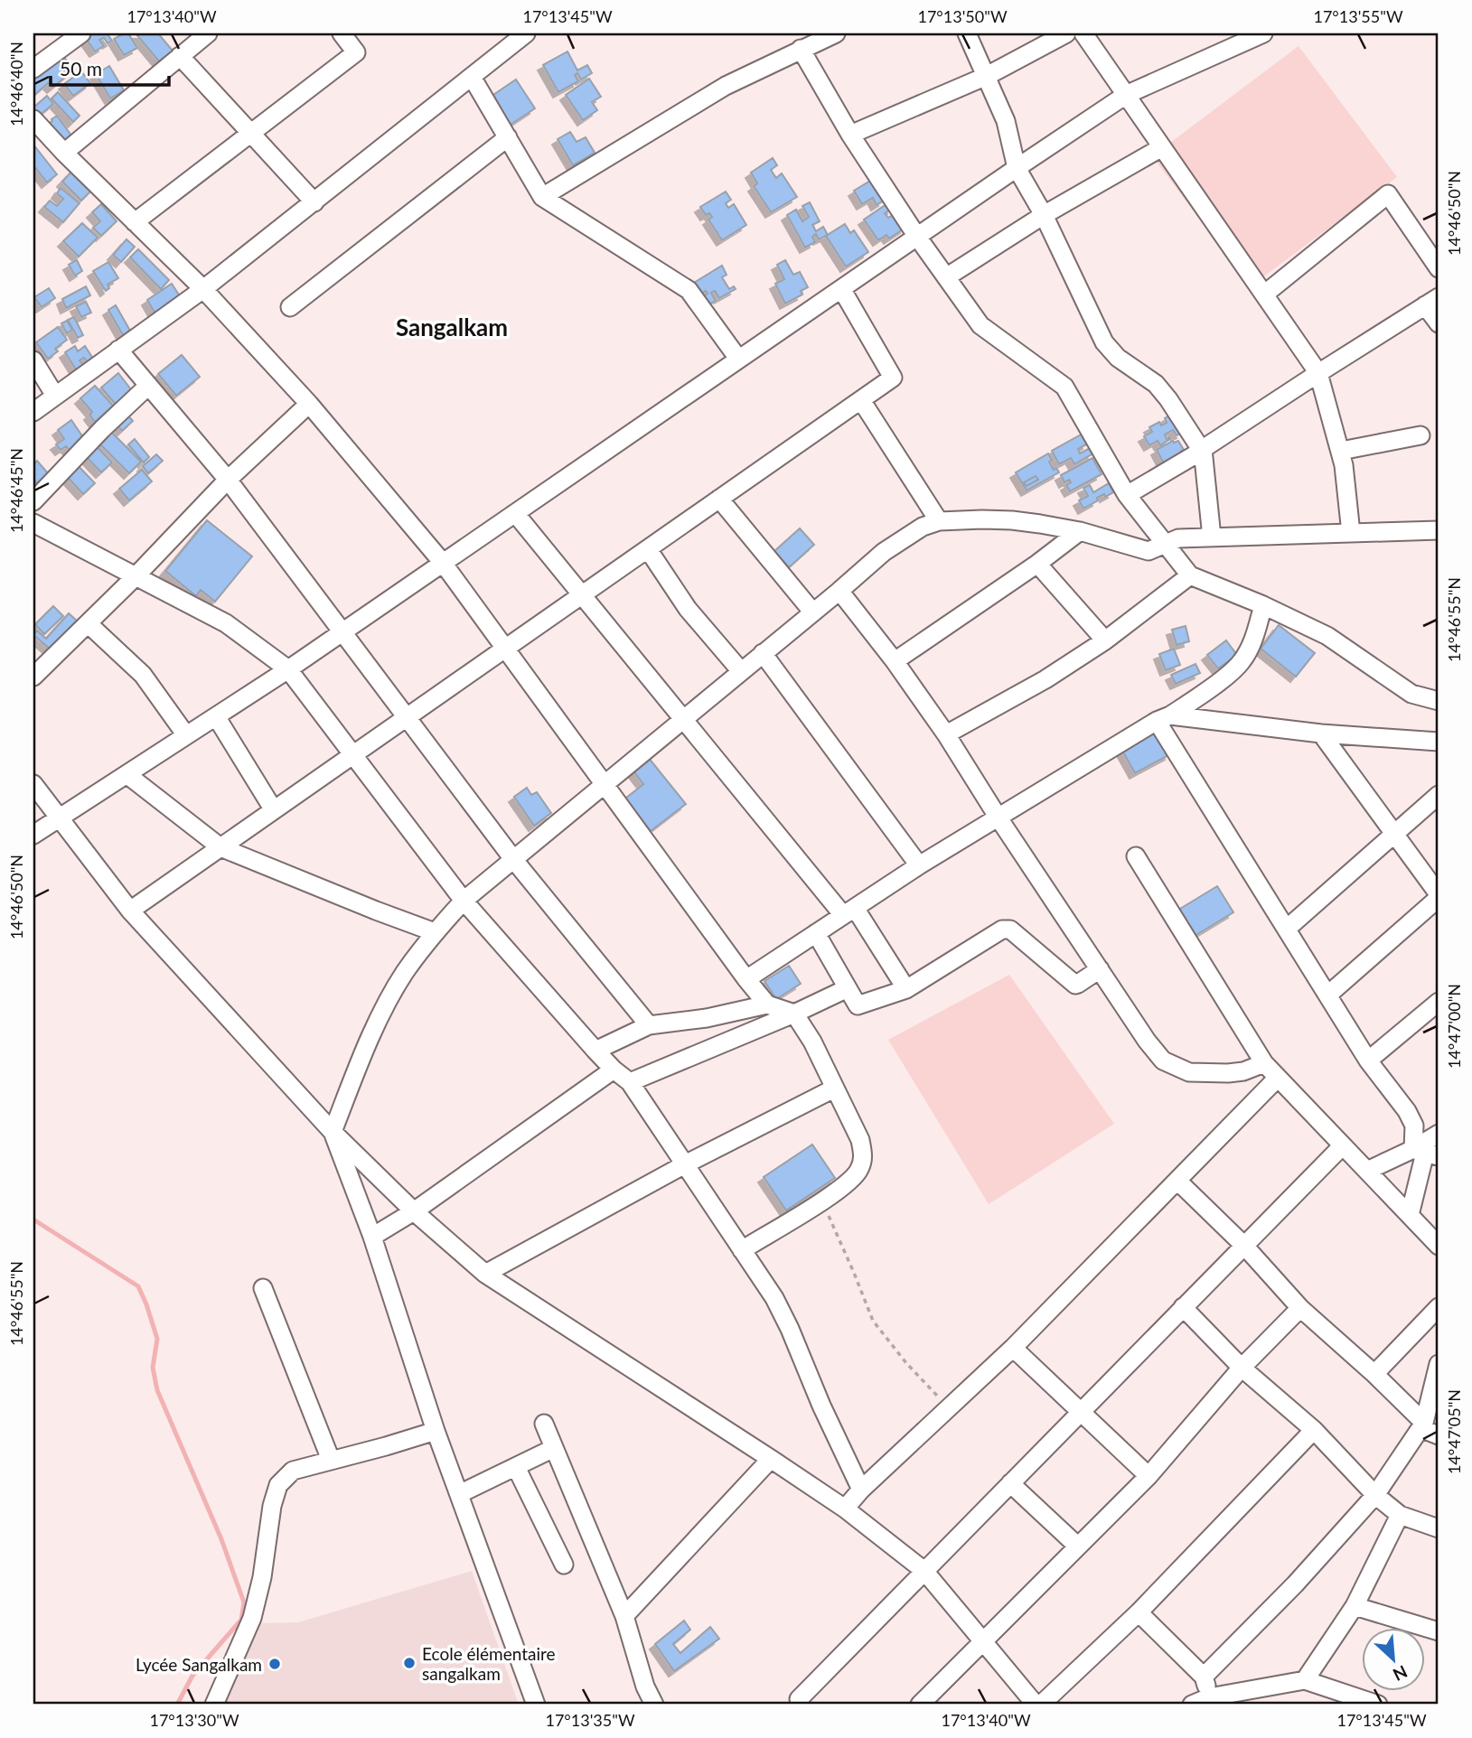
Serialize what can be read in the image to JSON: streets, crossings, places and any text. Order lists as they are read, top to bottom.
{
  "districts": ["Sangalkam"],
  "places": ["Ecole élémentaire sangalkam", "Lycée Sangalkam"],
  "scale_bar": "50 m",
  "north": "bottom right",
  "coordinates": [
    "17°13'40\"W",
    "17°13'45\"W",
    "17°13'50\"W",
    "17°13'55\"W",
    "14°46'40\"N",
    "14°46'50\"N",
    "14°46'45\"N",
    "14°46'55\"N",
    "14°47'00\"N",
    "14°47'05\"N",
    "17°13'30\"W",
    "17°13'35\"W"
  ]
}
